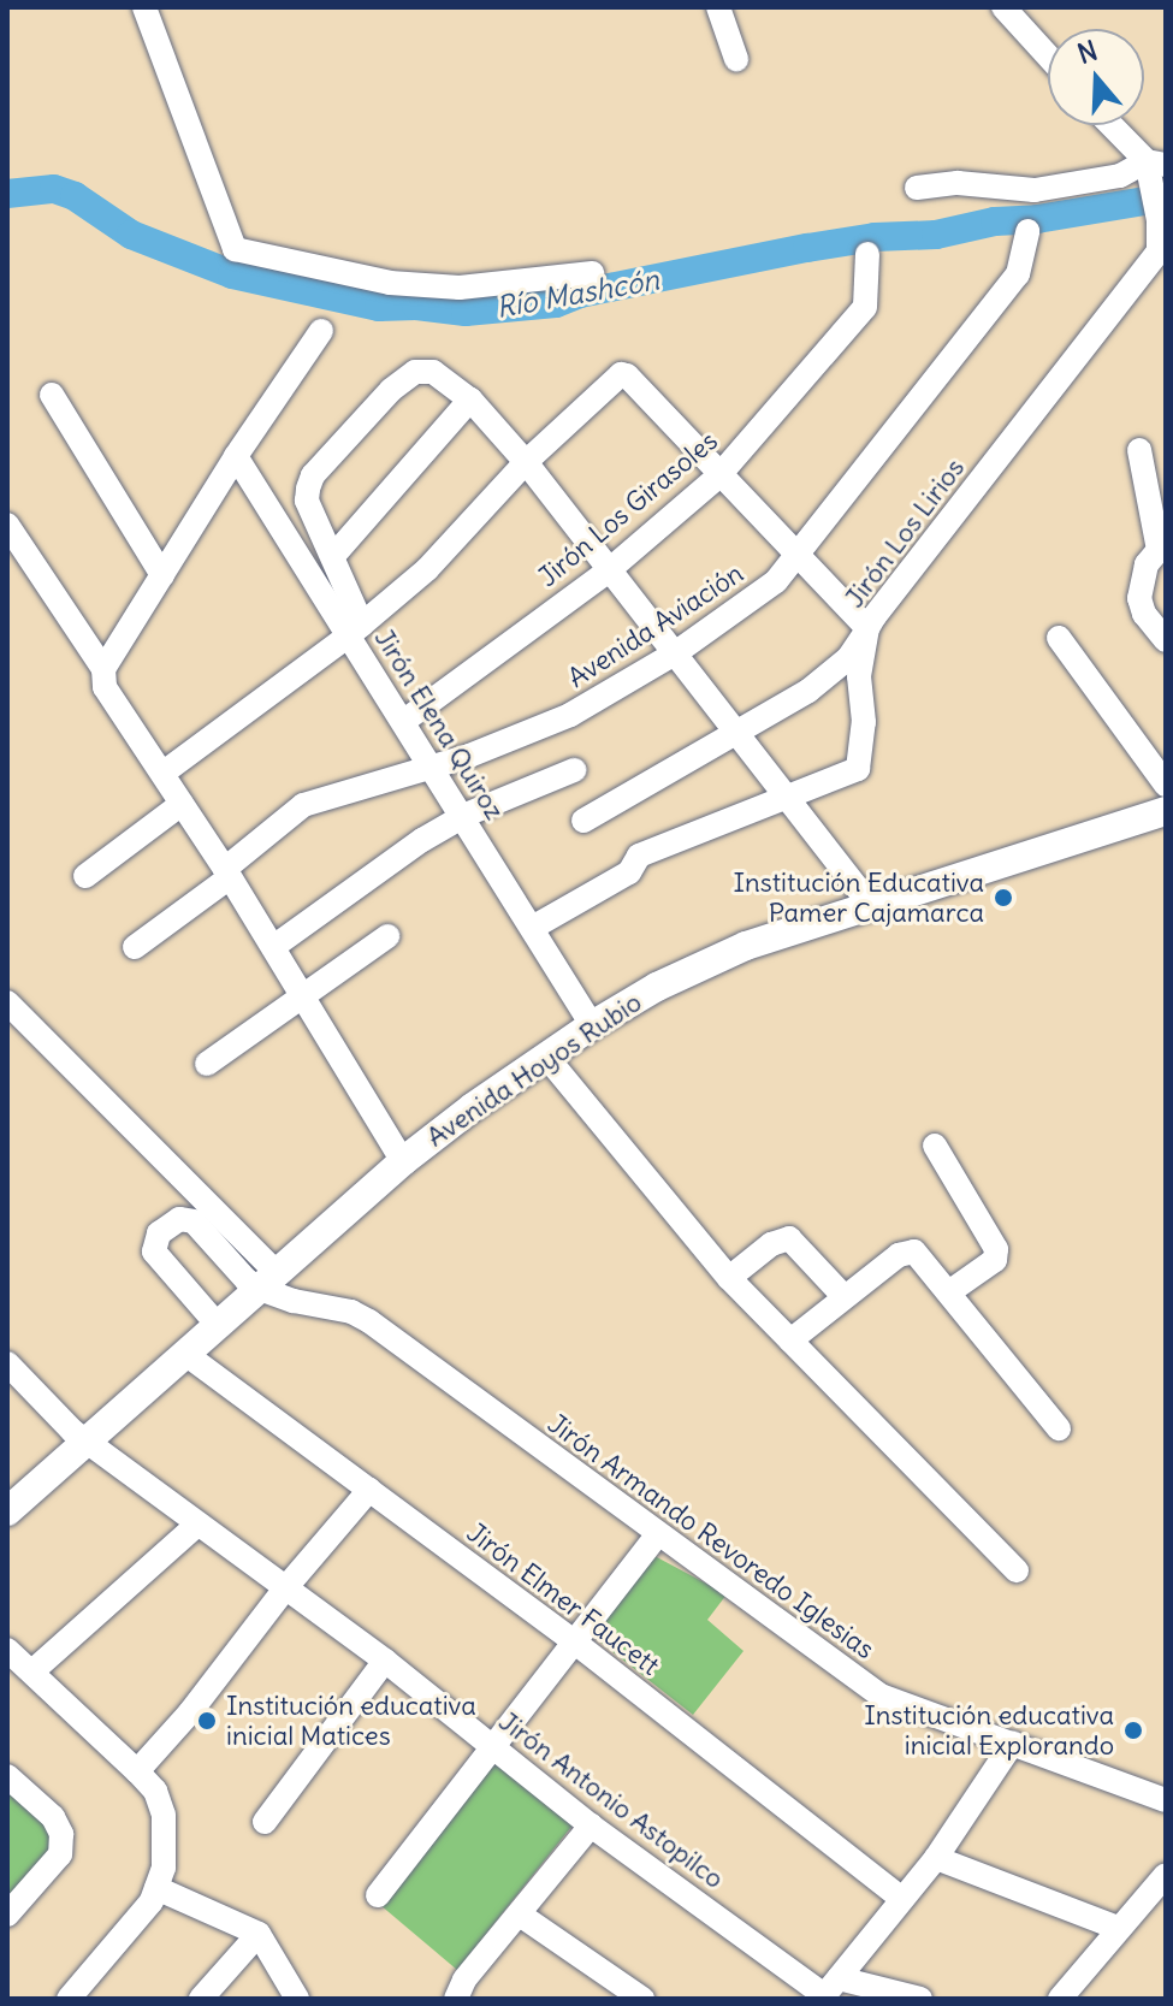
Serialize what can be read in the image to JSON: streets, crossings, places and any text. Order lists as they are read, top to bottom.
{
  "streets": {
    "main road": ["Avenida Hoyos Rubio"],
    "street": [
      "Jirón Los Girasoles",
      "Jirón Los Lirios",
      "Avenida Aviación",
      "Jirón Elena Quiroz",
      "Jirón Armando Revoredo Iglesias",
      "Jirón Elmer Faucett",
      "Jirón Antonio Astopilco"
    ]
  },
  "crossings": [
    ["Jirón Los Girasoles", "Jirón Elena Quiroz"],
    ["Jirón Los Lirios", "Jirón Elena Quiroz"],
    ["Avenida Aviación", "Jirón Elena Quiroz"],
    ["Jirón Elena Quiroz", "Avenida Hoyos Rubio"],
    ["Avenida Hoyos Rubio", "Jirón Armando Revoredo Iglesias"],
    ["Avenida Hoyos Rubio", "Jirón Elmer Faucett"],
    ["Avenida Hoyos Rubio", "Jirón Antonio Astopilco"]
  ],
  "water": ["Río Mashcón"],
  "places": ["Institución Educativa Pamer Cajamarca", "Institución educativa inicial Matices", "Institución educativa inicial Explorando"],
  "north": "top"
}
